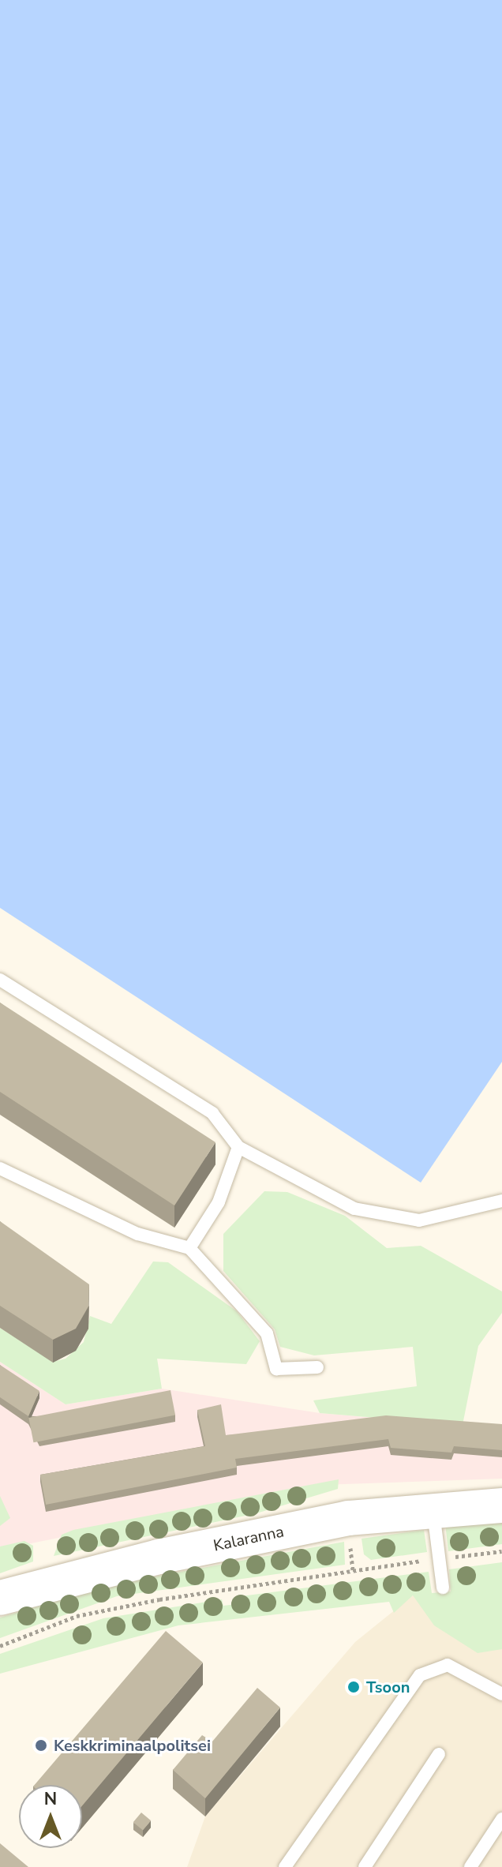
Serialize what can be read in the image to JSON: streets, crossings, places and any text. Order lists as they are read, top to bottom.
{
  "streets": {
    "street": ["Kalaranna"]
  },
  "places": ["Tsoon", "Keskkriminaalpolitsei"],
  "north": "top"
}
